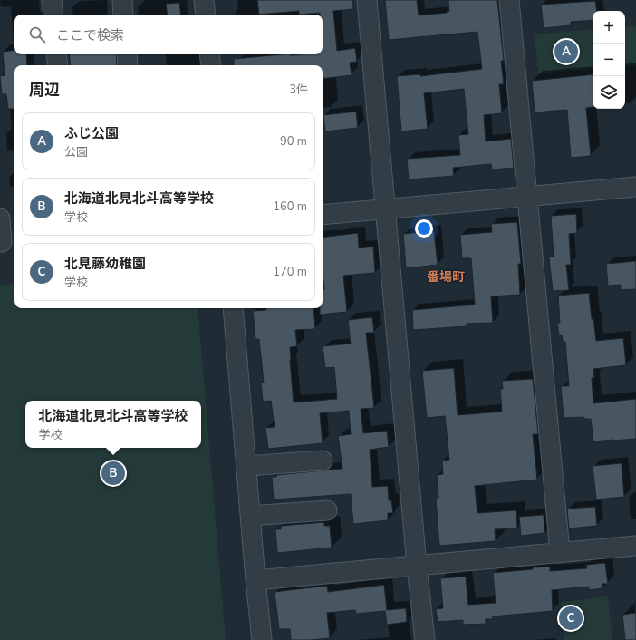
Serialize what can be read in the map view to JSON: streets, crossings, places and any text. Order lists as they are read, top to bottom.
{
  "districts": ["番場町"],
  "page": {
    "map_buttons": ["+", "−"],
    "search": "ここで検索",
    "pins": ["A", "B", "C"],
    "heading": ["周辺", "3件"],
    "list": [
      {
        "mark": "A",
        "name": "ふじ公園",
        "note": "公園",
        "value": "90 m"
      },
      {
        "mark": "B",
        "name": "北海道北見北斗高等学校",
        "note": "学校",
        "value": "160 m"
      },
      {
        "mark": "C",
        "name": "北見藤幼稚園",
        "note": "学校",
        "value": "170 m"
      }
    ],
    "popup": ["北海道北見北斗高等学校", "学校"]
  }
}
